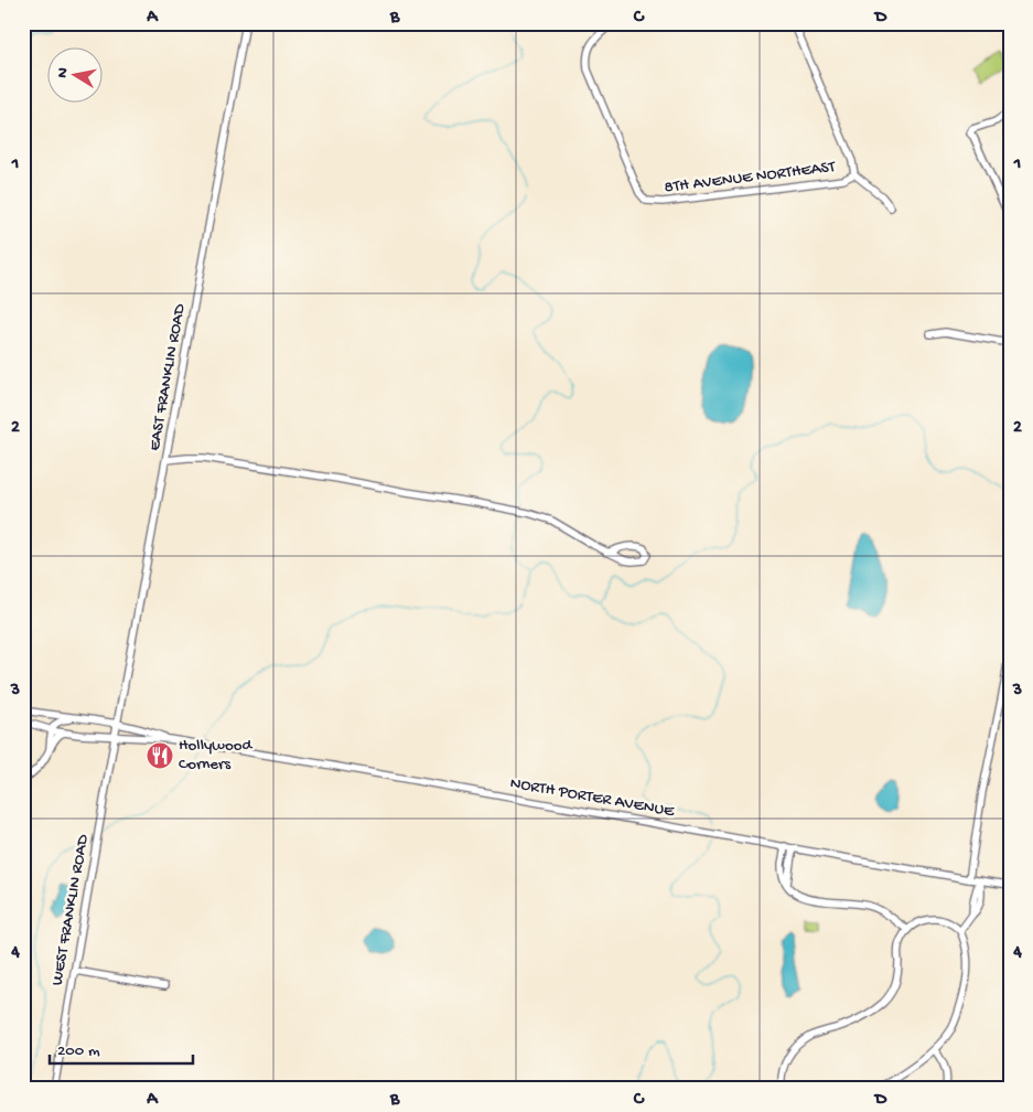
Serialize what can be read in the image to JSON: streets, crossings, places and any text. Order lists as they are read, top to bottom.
{
  "streets": {
    "street": [
      "8TH AVENUE NORTHEAST",
      "EAST FRANKLIN ROAD",
      "NORTH PORTER AVENUE",
      "WEST FRANKLIN ROAD"
    ]
  },
  "crossings": [
    ["EAST FRANKLIN ROAD", "NORTH PORTER AVENUE"],
    ["EAST FRANKLIN ROAD", "WEST FRANKLIN ROAD"],
    ["NORTH PORTER AVENUE", "WEST FRANKLIN ROAD"]
  ],
  "places": {
    "restaurant": ["Hollywood Corners"]
  },
  "scale_bar": "200 m",
  "north": "left",
  "grid": {
    "columns": [
      "A",
      "B",
      "C",
      "D"
    ],
    "rows": [
      "1",
      "2",
      "3",
      "4"
    ]
  }
}
